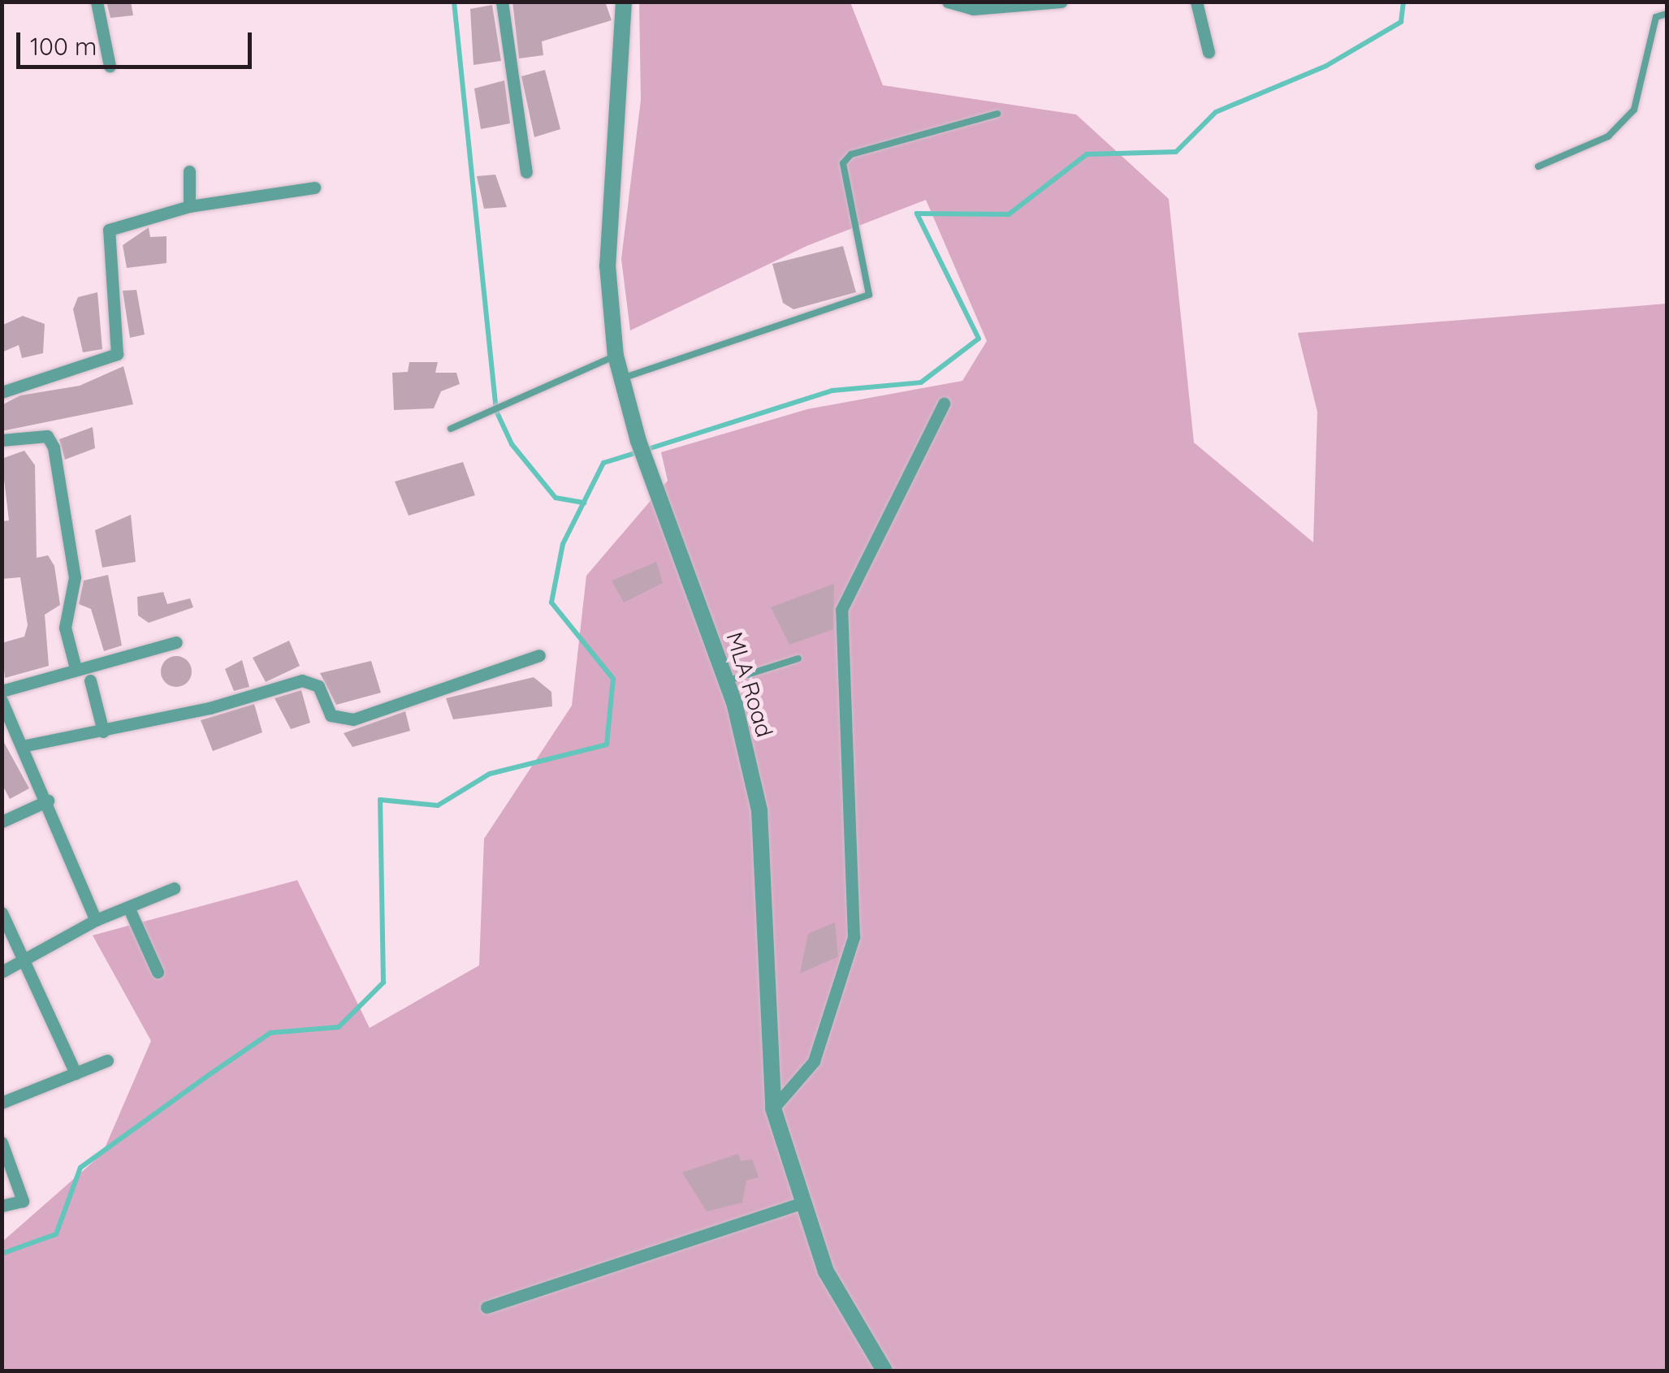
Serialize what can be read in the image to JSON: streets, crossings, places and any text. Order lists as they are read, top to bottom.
{
  "streets": {
    "street": ["MLA Road"]
  },
  "scale_bar": "100 m"
}
